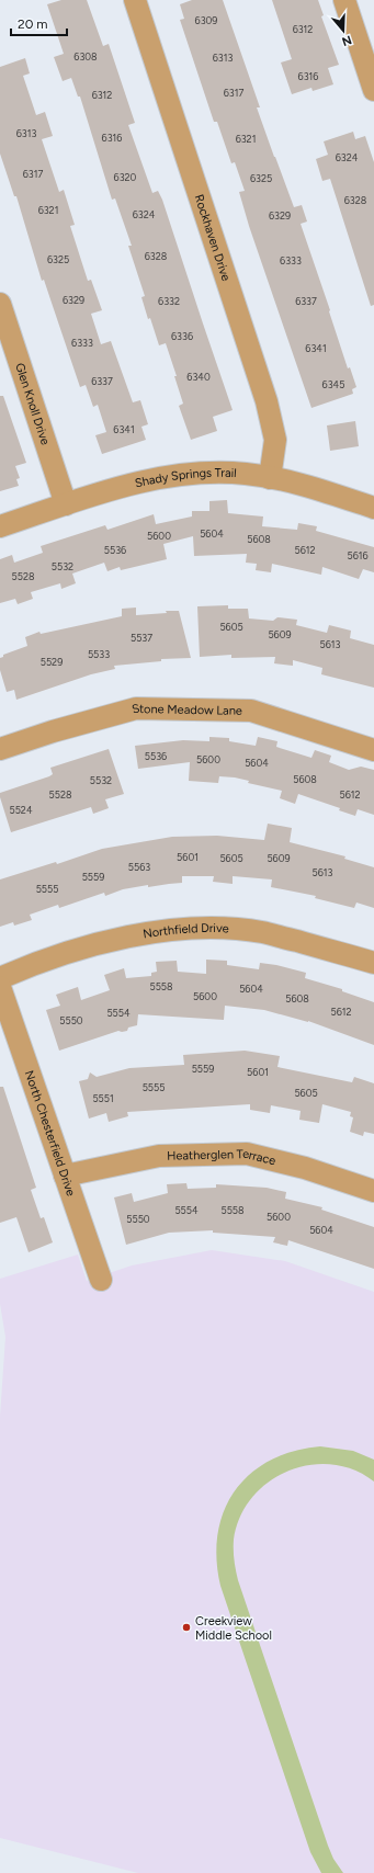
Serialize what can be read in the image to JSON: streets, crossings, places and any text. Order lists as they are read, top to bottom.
{
  "streets": {
    "street": [
      "Rockhaven Drive",
      "Glen Knoll Drive",
      "Shady Springs Trail",
      "Stone Meadow Lane",
      "Northfield Drive",
      "North Chesterfield Drive",
      "Heatherglen Terrace"
    ]
  },
  "crossings": [
    ["Rockhaven Drive", "Shady Springs Trail"],
    ["Glen Knoll Drive", "Shady Springs Trail"],
    ["North Chesterfield Drive", "Heatherglen Terrace"]
  ],
  "places": ["Creekview Middle School"],
  "house_numbers": [
    "6309",
    "6312",
    "6308",
    "6313",
    "6316",
    "6317",
    "6312",
    "6313",
    "6316",
    "6321",
    "6324",
    "6317",
    "6320",
    "6325",
    "6328",
    "6321",
    "6324",
    "6329",
    "6328",
    "6325",
    "6333",
    "6329",
    "6332",
    "6337",
    "6336",
    "6333",
    "6341",
    "6340",
    "6337",
    "6345",
    "6341",
    "5604",
    "5600",
    "5608",
    "5536",
    "5612",
    "5616",
    "5532",
    "5528",
    "5605",
    "5609",
    "5537",
    "5613",
    "5533",
    "5529",
    "5536",
    "5600",
    "5604",
    "5608",
    "5532",
    "5528",
    "5612",
    "5524",
    "5601",
    "5605",
    "5609",
    "5563",
    "5613",
    "5559",
    "5555",
    "5558",
    "5604",
    "5600",
    "5608",
    "5612",
    "5554",
    "5550",
    "5559",
    "5601",
    "5555",
    "5605",
    "5551",
    "5554",
    "5558",
    "5600",
    "5550",
    "5604"
  ],
  "scale_bar": "20 m",
  "north": "bottom"
}
